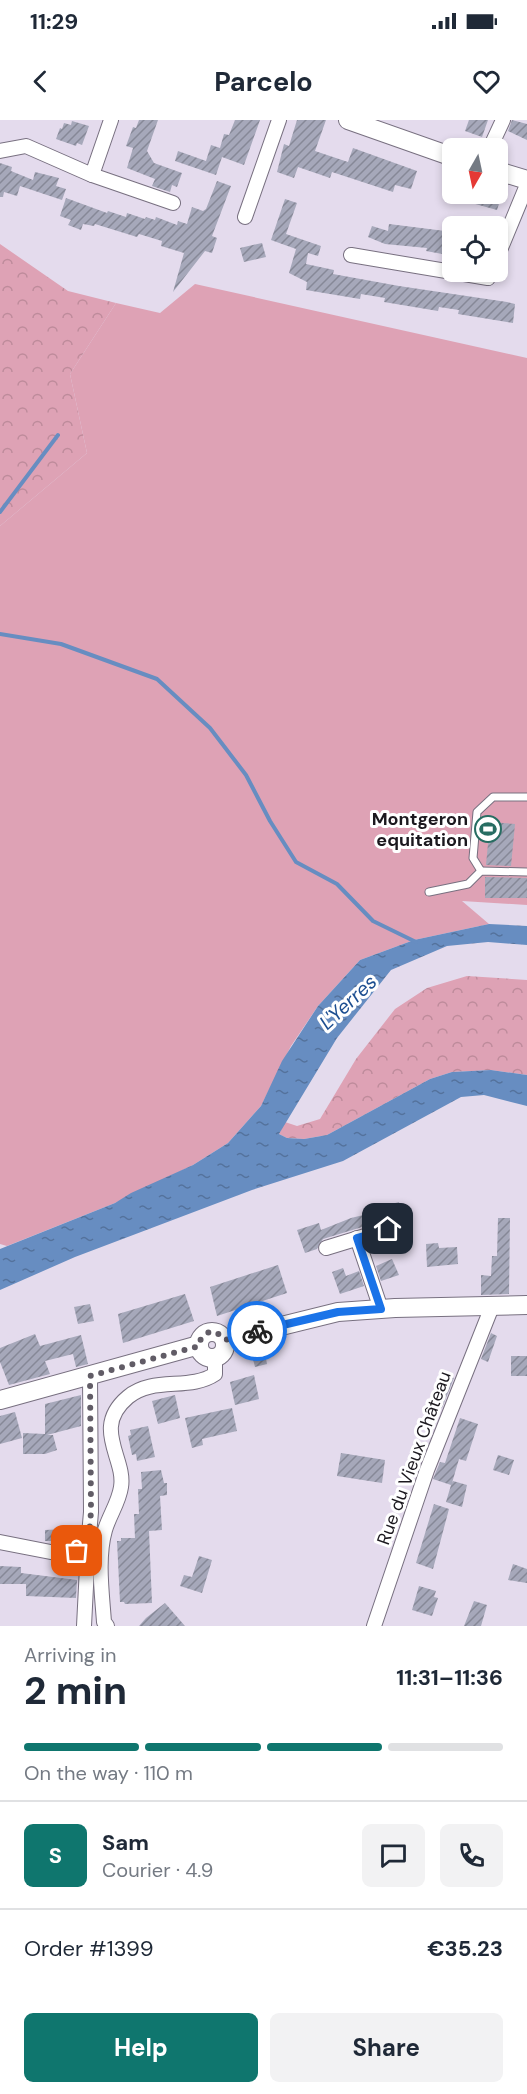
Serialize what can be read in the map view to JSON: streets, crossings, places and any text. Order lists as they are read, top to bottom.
{
  "streets": {
    "street": ["Rue du Vieux Château"]
  },
  "water": ["L'Yerres"],
  "places": {
    "sports": ["Montgeron equitation"]
  },
  "north": "bottom",
  "page": {
    "status": "11:29",
    "header": "Parcelo",
    "heading": ["2 min", "Arriving in", "11:31–11:36"],
    "panel": [
      "Sam",
      "Courier · 4.9",
      "Order #1399",
      "€35.23"
    ],
    "bar": "On the way · 110 m",
    "round": "S",
    "buttons": ["Help", "Share"]
  }
}
